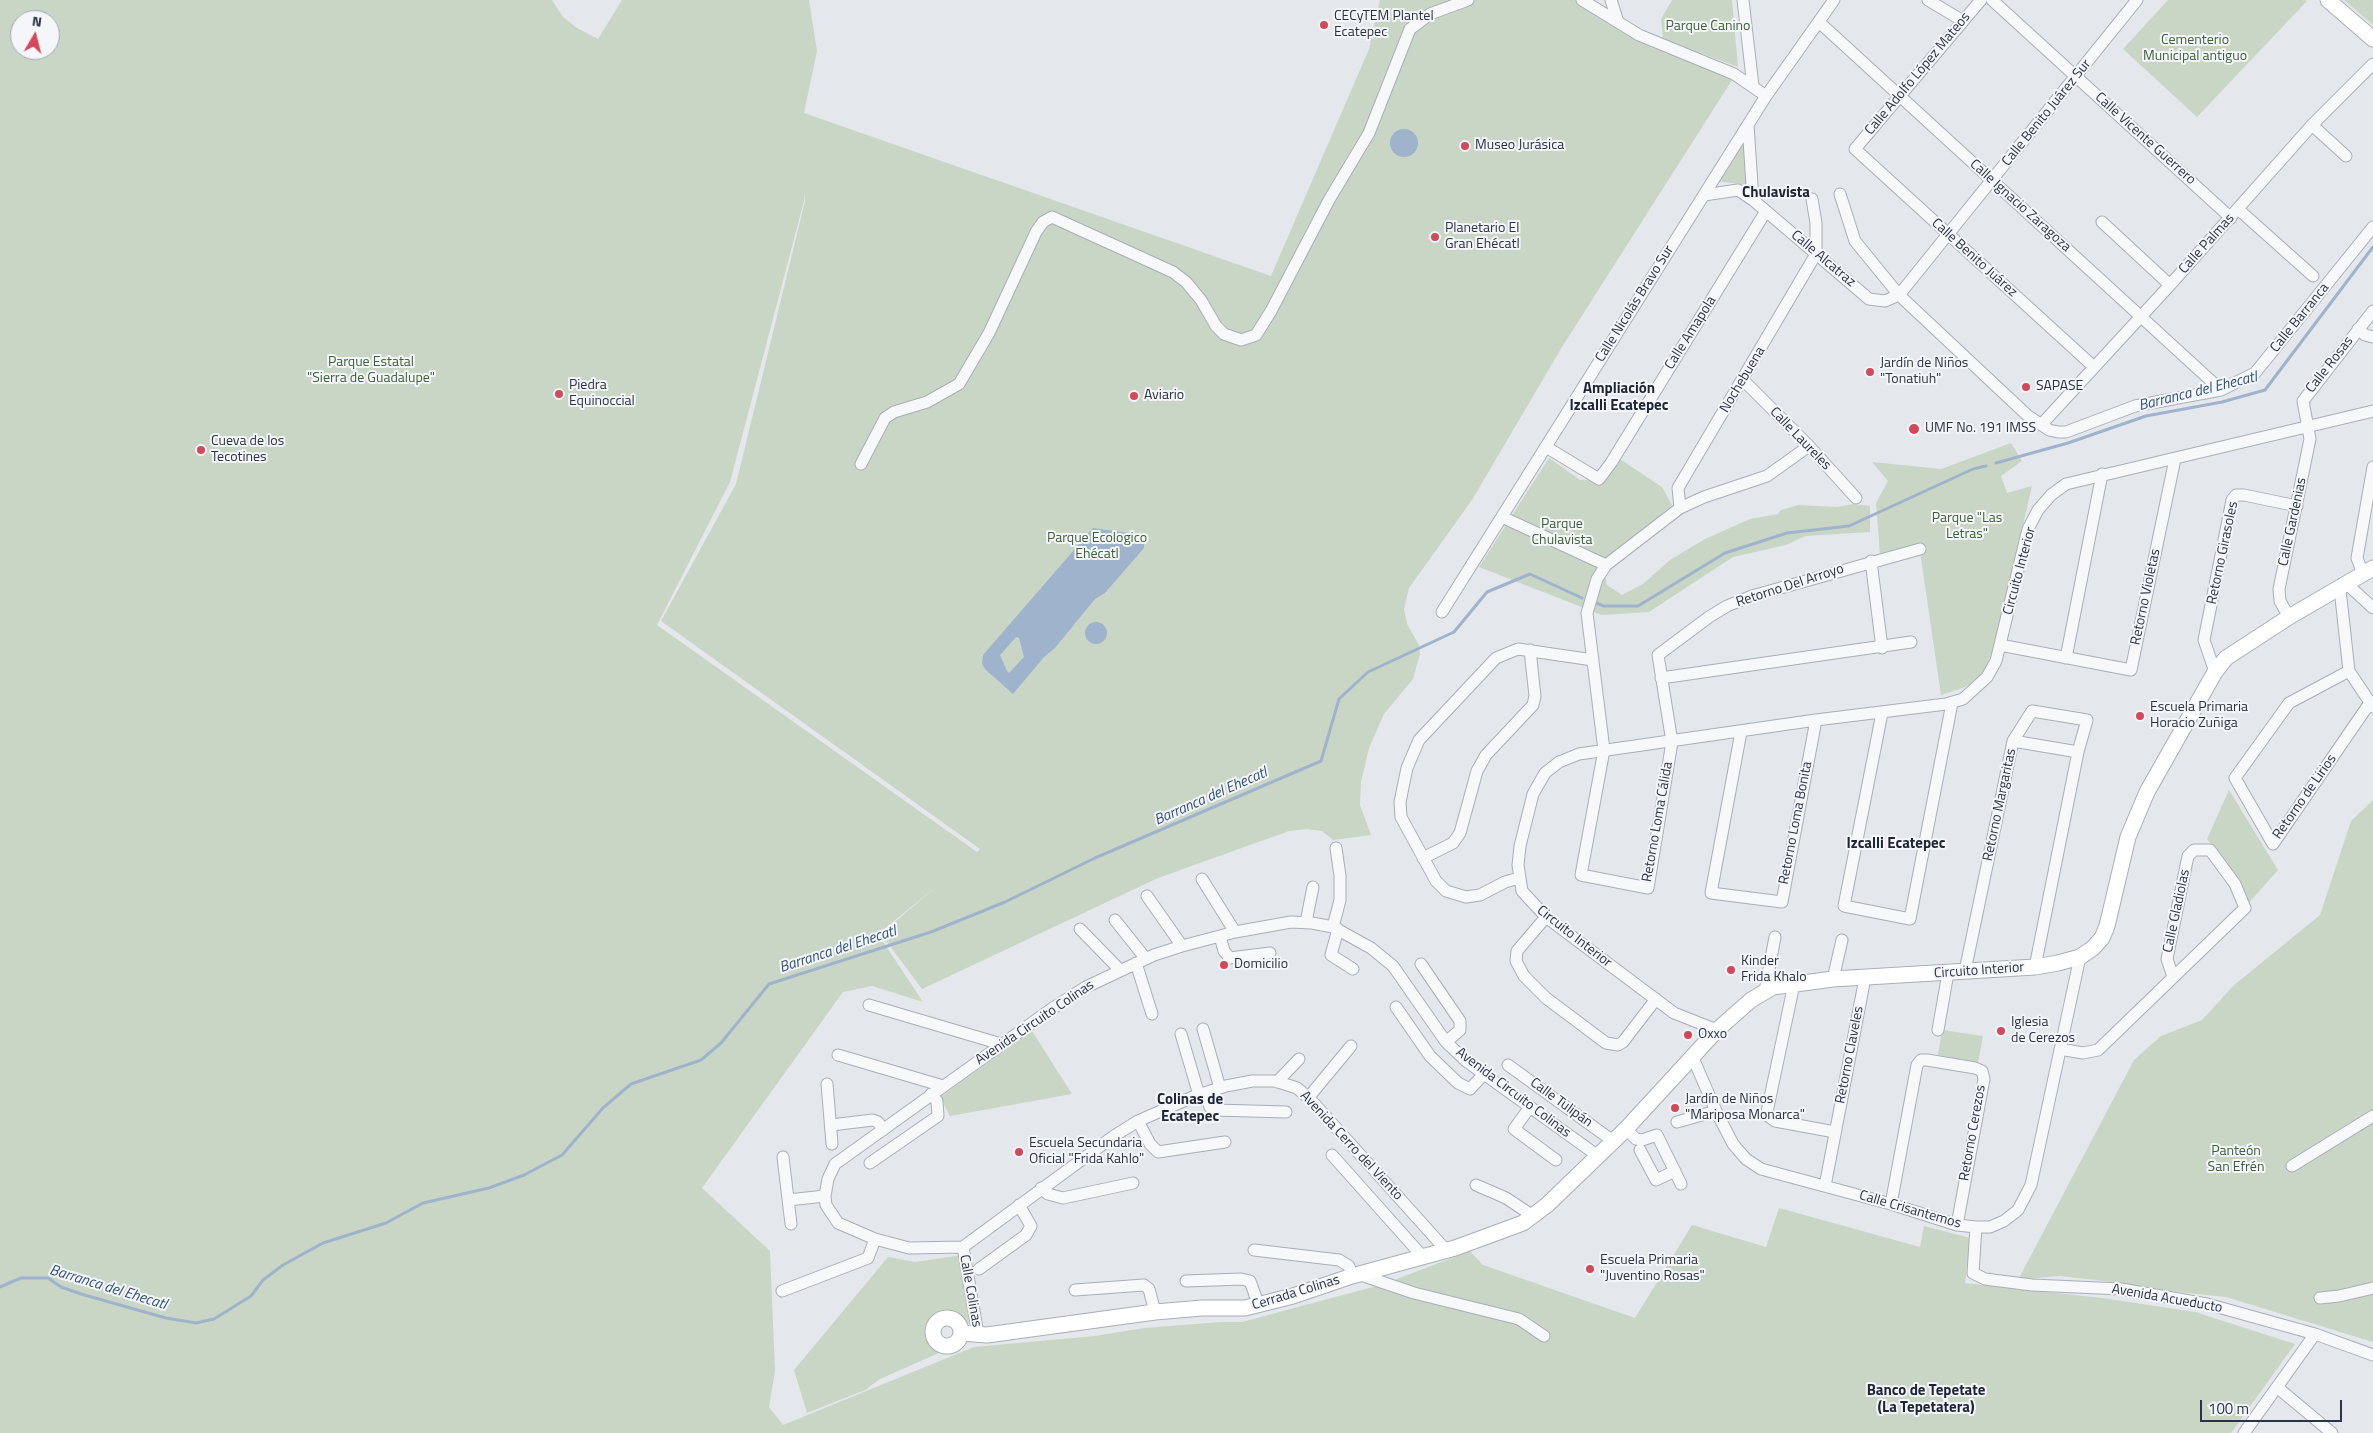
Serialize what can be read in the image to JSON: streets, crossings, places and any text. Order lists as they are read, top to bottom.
{
  "streets": {
    "main road": ["Circuito Interior", "Cerrada Colinas"],
    "street": [
      "Calle Adolfo López Mateos",
      "Calle Benito Juárez Sur",
      "Calle Vicente Guerrero",
      "Calle Ignacio Zaragoza",
      "Calle Palmas",
      "Calle Benito Juárez",
      "Calle Alcatraz",
      "Calle Nicolás Bravo Sur",
      "Calle Barranca",
      "Calle Amapola",
      "Calle Rosas",
      "Nochebuena",
      "Calle Laureles",
      "Calle Gardenias",
      "Retorno Girasoles",
      "Retorno Del Arroyo",
      "Retorno Violetas",
      "Retorno de Lirios",
      "Retorno Margaritas",
      "Retorno Loma Cálida",
      "Retorno Loma Bonita",
      "Calle Gladiolas",
      "Avenida Circuito Colinas",
      "Retorno Claveles",
      "Calle Tulipán",
      "Retorno Cerezos",
      "Avenida Cerro del Viento",
      "Calle Crisantemos",
      "Calle Colinas",
      "Avenida Acueducto"
    ]
  },
  "crossings": [
    ["Calle Adolfo López Mateos", "Calle Ignacio Zaragoza"],
    ["Calle Adolfo López Mateos", "Calle Benito Juárez"],
    ["Calle Benito Juárez Sur", "Calle Vicente Guerrero"],
    ["Calle Benito Juárez Sur", "Calle Ignacio Zaragoza"],
    ["Calle Benito Juárez Sur", "Calle Benito Juárez"],
    ["Calle Benito Juárez Sur", "Calle Alcatraz"],
    ["Calle Vicente Guerrero", "Calle Palmas"],
    ["Calle Ignacio Zaragoza", "Calle Palmas"],
    ["Calle Ignacio Zaragoza", "Calle Nicolás Bravo Sur"],
    ["Calle Ignacio Zaragoza", "Calle Barranca"],
    ["Calle Palmas", "Calle Benito Juárez"],
    ["Calle Palmas", "Calle Barranca"],
    ["Calle Alcatraz", "Calle Nicolás Bravo Sur"],
    ["Calle Alcatraz", "Calle Amapola"],
    ["Calle Alcatraz", "Nochebuena"],
    ["Calle Nicolás Bravo Sur", "Calle Amapola"],
    ["Calle Rosas", "Calle Gardenias"],
    ["Calle Rosas", "Circuito Interior"],
    ["Nochebuena", "Calle Laureles"],
    ["Calle Gardenias", "Retorno Girasoles"],
    ["Calle Gardenias", "Circuito Interior"],
    ["Retorno Girasoles", "Circuito Interior"],
    ["Circuito Interior", "Retorno Del Arroyo"],
    ["Circuito Interior", "Retorno Violetas"],
    ["Circuito Interior", "Retorno Margaritas"],
    ["Circuito Interior", "Retorno Loma Cálida"],
    ["Circuito Interior", "Retorno Loma Bonita"],
    ["Circuito Interior", "Retorno Claveles"],
    ["Circuito Interior", "Calle Crisantemos"],
    ["Retorno Del Arroyo", "Retorno Loma Cálida"],
    ["Calle Gladiolas", "Calle Crisantemos"],
    ["Avenida Circuito Colinas", "Cerrada Colinas"],
    ["Retorno Claveles", "Calle Crisantemos"],
    ["Retorno Cerezos", "Calle Crisantemos"],
    ["Avenida Cerro del Viento", "Calle Colinas"],
    ["Avenida Cerro del Viento", "Cerrada Colinas"],
    ["Calle Crisantemos", "Avenida Acueducto"],
    ["Calle Colinas", "Cerrada Colinas"]
  ],
  "districts": [
    "Chulavista",
    "Ampliación Izcalli Ecatepec",
    "Izcalli Ecatepec",
    "Colinas de Ecatepec",
    "Banco de Tepetate (La Tepetatera)"
  ],
  "water": ["Barranca del Ehecatl"],
  "parks": [
    "Parque Canino",
    "Cementerio Municipal antiguo",
    "Parque Estatal \"Sierra de Guadalupe\"",
    "Parque \"Las Letras\"",
    "Parque Chulavista",
    "Parque Ecologico Ehécatl",
    "Panteón San Efrén"
  ],
  "places": [
    "CECyTEM Plantel Ecatepec",
    "Museo Jurásica",
    "Planetario El Gran Ehécatl",
    "Jardín de Niños \"Tonatiuh\"",
    "SAPASE",
    "Piedra Equinoccial",
    "Aviario",
    "UMF No. 191 IMSS",
    "Cueva de los Tecotines",
    "Escuela Primaria Horacio Zuñiga",
    "Domicilio",
    "Kinder Frida Khalo",
    "Iglesia de Cerezos",
    "Oxxo",
    "Jardín de Niños \"Mariposa Monarca\"",
    "Escuela Secundaria Oficial \"Frida Kahlo\"",
    "Escuela Primaria \"Juventino Rosas\""
  ],
  "scale_bar": "100 m",
  "north": "top"
}
